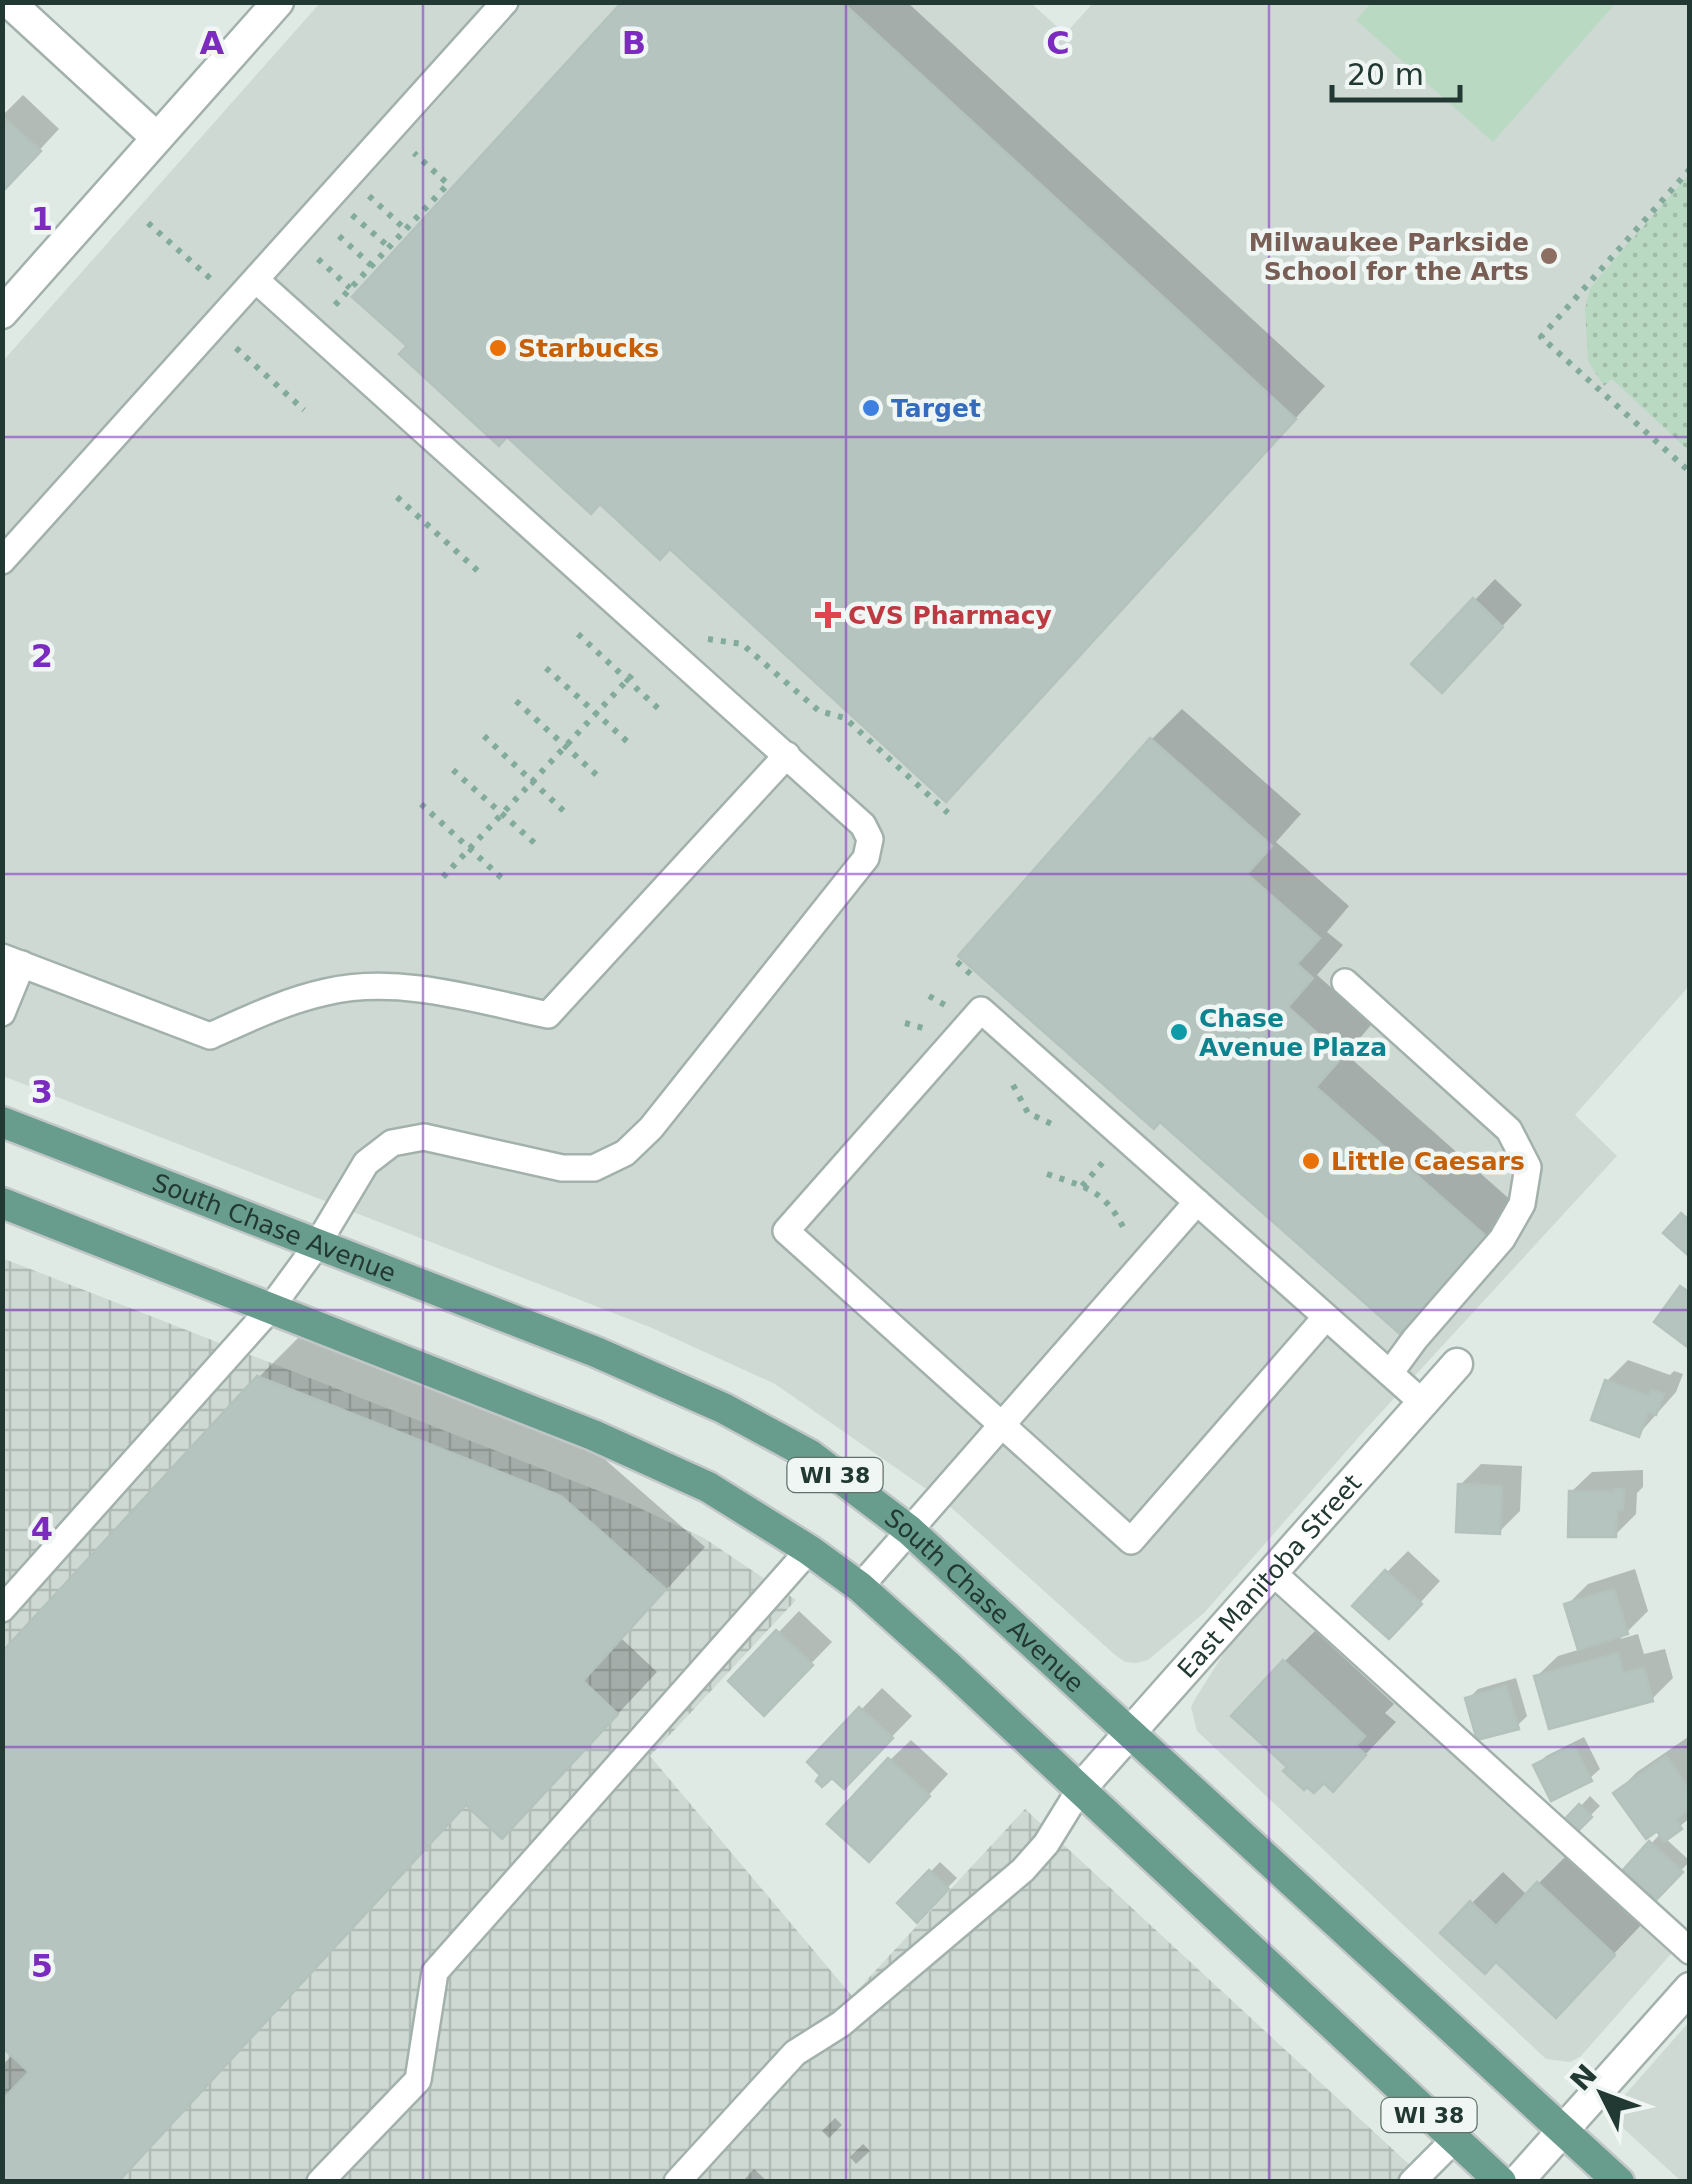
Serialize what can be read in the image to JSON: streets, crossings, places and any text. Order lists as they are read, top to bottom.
{
  "streets": {
    "main road": ["South Chase Avenue", "WI 38"],
    "street": ["East Manitoba Street"]
  },
  "crossings": [
    ["South Chase Avenue", "East Manitoba Street"],
    ["WI 38", "East Manitoba Street"]
  ],
  "places": {
    "other": [
      "Milwaukee Parkside School for the Arts",
      "Starbucks",
      "Target",
      "Chase Avenue Plaza",
      "Little Caesars"
    ],
    "health": ["CVS Pharmacy"]
  },
  "scale_bar": "20 m",
  "north": "top left",
  "grid": {
    "columns": ["A", "B", "C"],
    "rows": [
      "1",
      "2",
      "3",
      "4",
      "5"
    ]
  }
}
